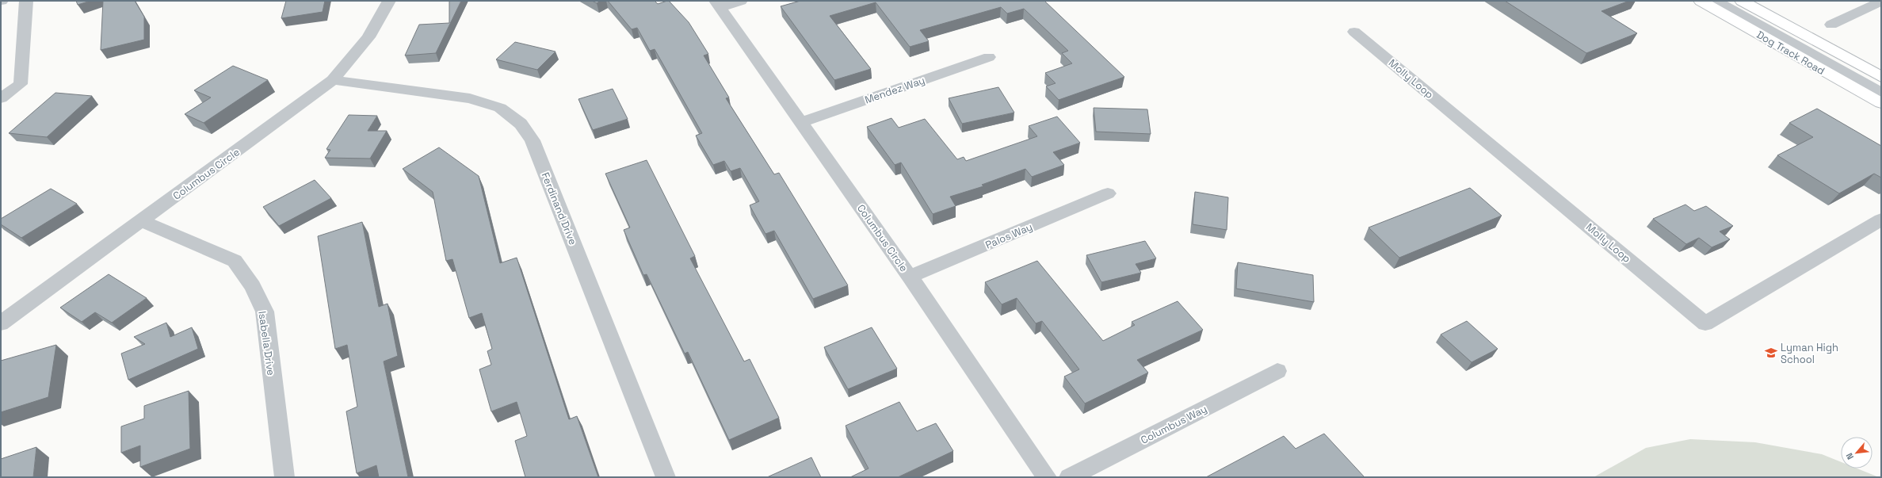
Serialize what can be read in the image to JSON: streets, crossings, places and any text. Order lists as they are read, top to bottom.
{
  "streets": {
    "main road": ["Dog Track Road"],
    "street": [
      "Molly Loop",
      "Mendez Way",
      "Columbus Circle",
      "Ferdinand Drive",
      "Palos Way",
      "Isabella Drive",
      "Columbus Way"
    ]
  },
  "crossings": [
    ["Mendez Way", "Columbus Circle"],
    ["Columbus Circle", "Ferdinand Drive"],
    ["Columbus Circle", "Palos Way"],
    ["Columbus Circle", "Isabella Drive"]
  ],
  "places": {
    "school or university": ["Lyman High School"]
  },
  "north": "bottom left"
}
